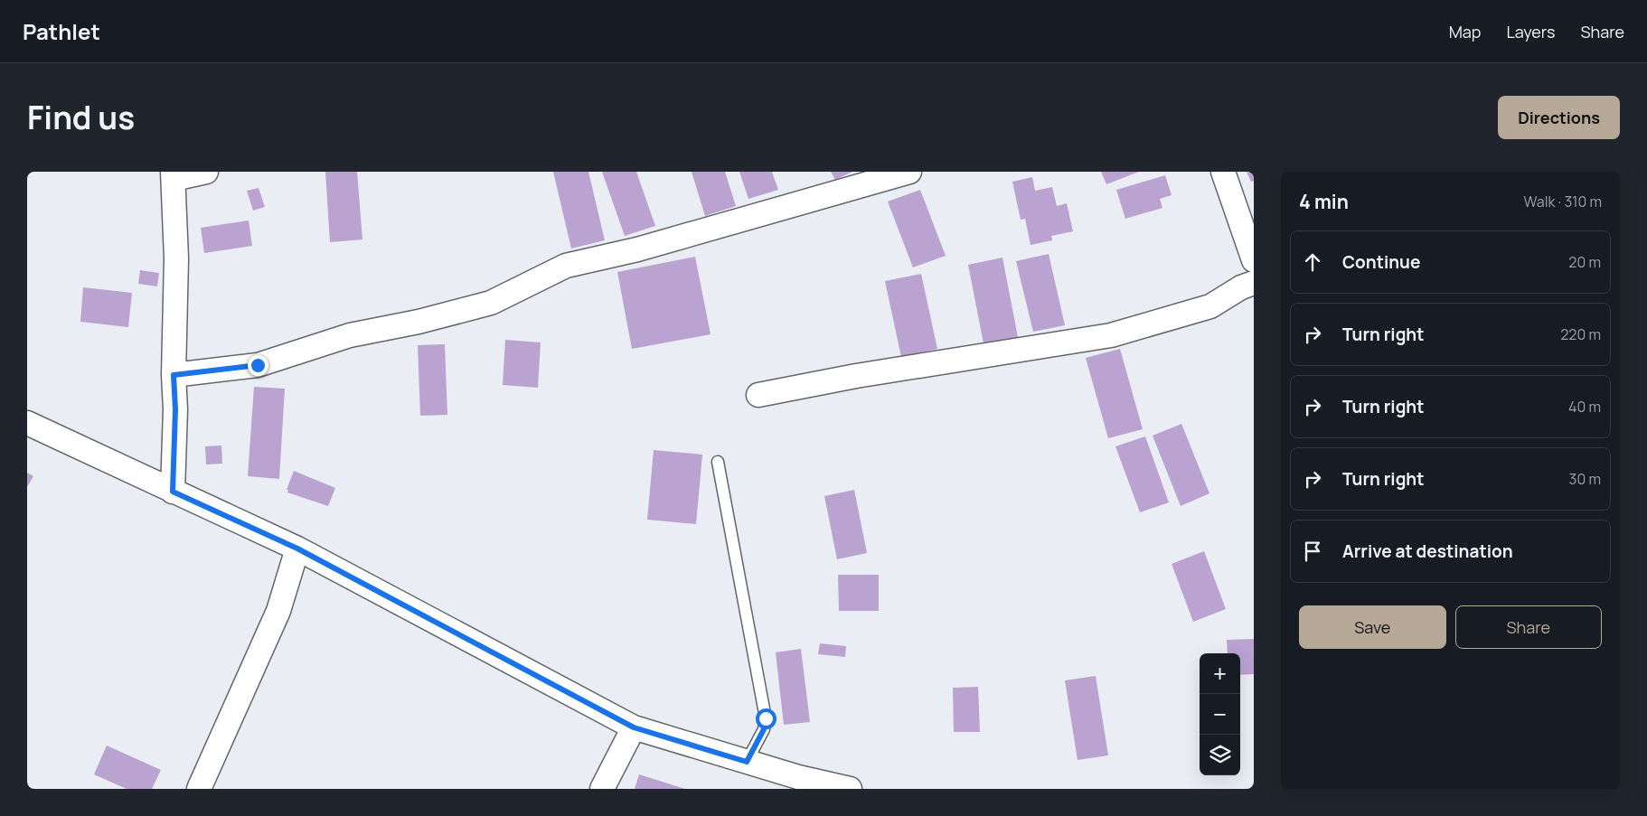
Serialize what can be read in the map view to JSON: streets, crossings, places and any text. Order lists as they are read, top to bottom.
{
  "page": {
    "header": "Pathlet",
    "nav": ["Map", "Layers", "Share"],
    "title": "Find us",
    "buttons": [
      "Directions",
      ["Save", "Share"]
    ],
    "heading": ["4 min", "Walk · 310 m"],
    "list": [
      ["Continue", "20 m"],
      ["Turn right", "220 m"],
      ["Turn right", "40 m"],
      ["Turn right", "30 m"],
      "Arrive at destination"
    ],
    "map_buttons": ["+", "−"]
  }
}
